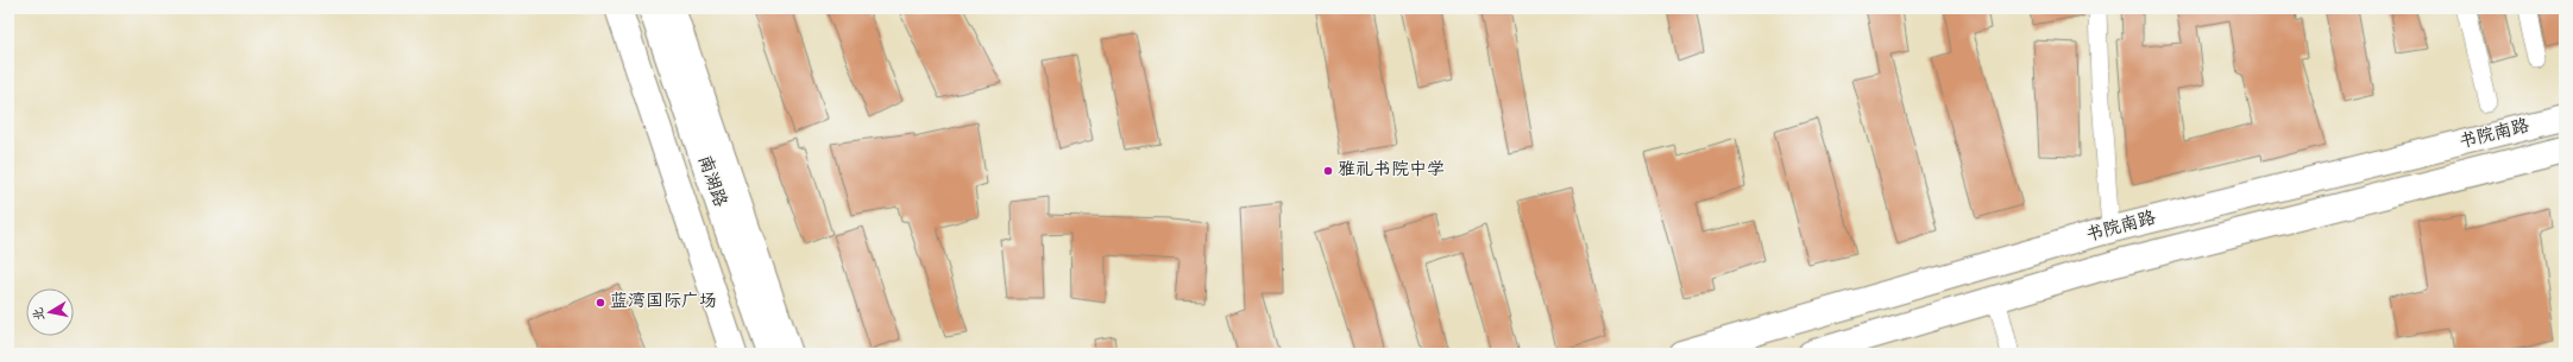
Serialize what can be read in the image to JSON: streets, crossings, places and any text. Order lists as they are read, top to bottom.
{
  "streets": {
    "main road": ["书院南路", "南湖路"]
  },
  "places": ["雅礼书院中学", "蓝湾国际广场"],
  "north": "left"
}
